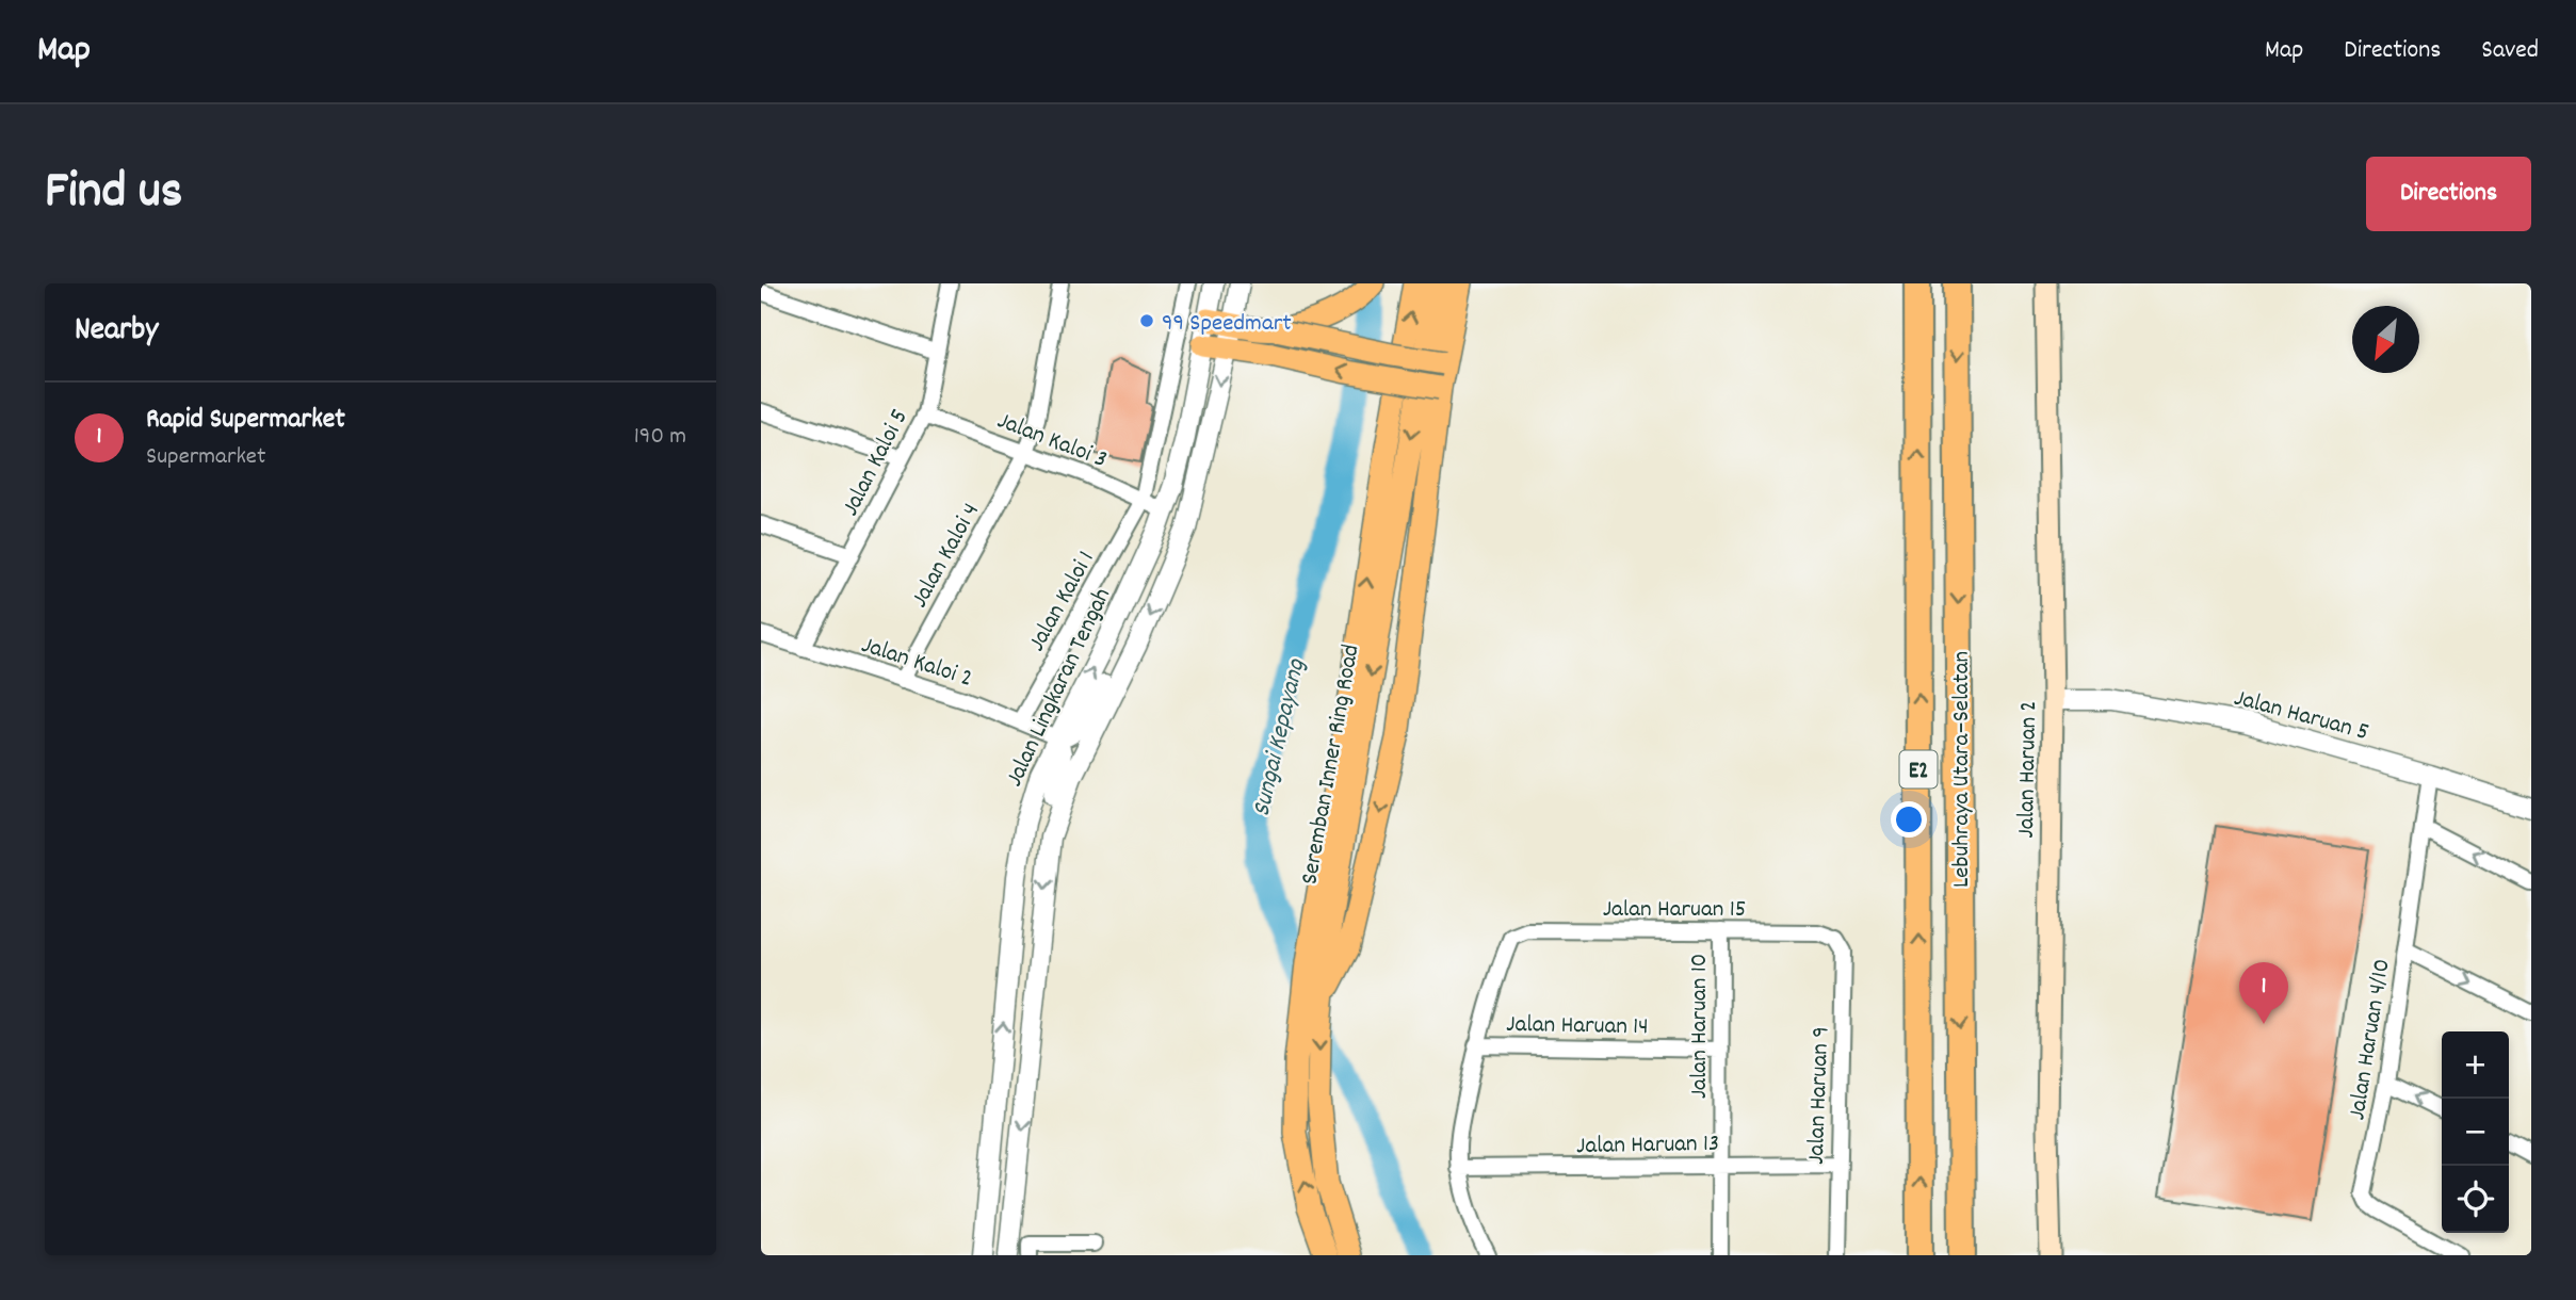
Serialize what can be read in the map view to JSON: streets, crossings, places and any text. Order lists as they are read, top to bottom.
{
  "streets": {
    "highway": ["E2", "Lebuhraya Utara–Selatan"],
    "main road": ["Seremban Inner Ring Road", "Jalan Haruan 2"],
    "street": [
      "Jalan Kaloi 3",
      "Jalan Kaloi 5",
      "Jalan Kaloi 4",
      "Jalan Kaloi 1",
      "Jalan Kaloi 2",
      "Jalan Lingkaran Tengah",
      "Jalan Haruan 5",
      "Jalan Haruan 15",
      "Jalan Haruan 14",
      "Jalan Haruan 10",
      "Jalan Haruan 4/10",
      "Jalan Haruan 9",
      "Jalan Haruan 13"
    ]
  },
  "crossings": [
    ["Jalan Kaloi 3", "Jalan Kaloi 5"],
    ["Jalan Kaloi 3", "Jalan Kaloi 4"],
    ["Jalan Kaloi 3", "Jalan Kaloi 1"],
    ["Jalan Kaloi 3", "Jalan Lingkaran Tengah"],
    ["Jalan Kaloi 5", "Jalan Kaloi 2"],
    ["Jalan Kaloi 4", "Jalan Kaloi 2"],
    ["Jalan Kaloi 1", "Jalan Kaloi 2"],
    ["Jalan Kaloi 2", "Jalan Lingkaran Tengah"],
    ["Jalan Haruan 5", "Jalan Haruan 2"],
    ["Jalan Haruan 5", "Jalan Haruan 4/10"],
    ["Jalan Haruan 15", "Jalan Haruan 14"],
    ["Jalan Haruan 15", "Jalan Haruan 10"],
    ["Jalan Haruan 15", "Jalan Haruan 9"],
    ["Jalan Haruan 14", "Jalan Haruan 10"],
    ["Jalan Haruan 10", "Jalan Haruan 13"],
    ["Jalan Haruan 9", "Jalan Haruan 13"]
  ],
  "water": ["Sungai Kepayang"],
  "places": ["99 Speedmart"],
  "north": "bottom left",
  "page": {
    "header": "Map",
    "nav": ["Map", "Directions", "Saved"],
    "title": "Find us",
    "buttons": "Directions",
    "heading": "Nearby",
    "list": [
      {
        "mark": "1",
        "name": "Rapid Supermarket",
        "note": "Supermarket",
        "value": "190 m"
      }
    ],
    "pins": "1",
    "map_buttons": ["+", "−"]
  }
}
